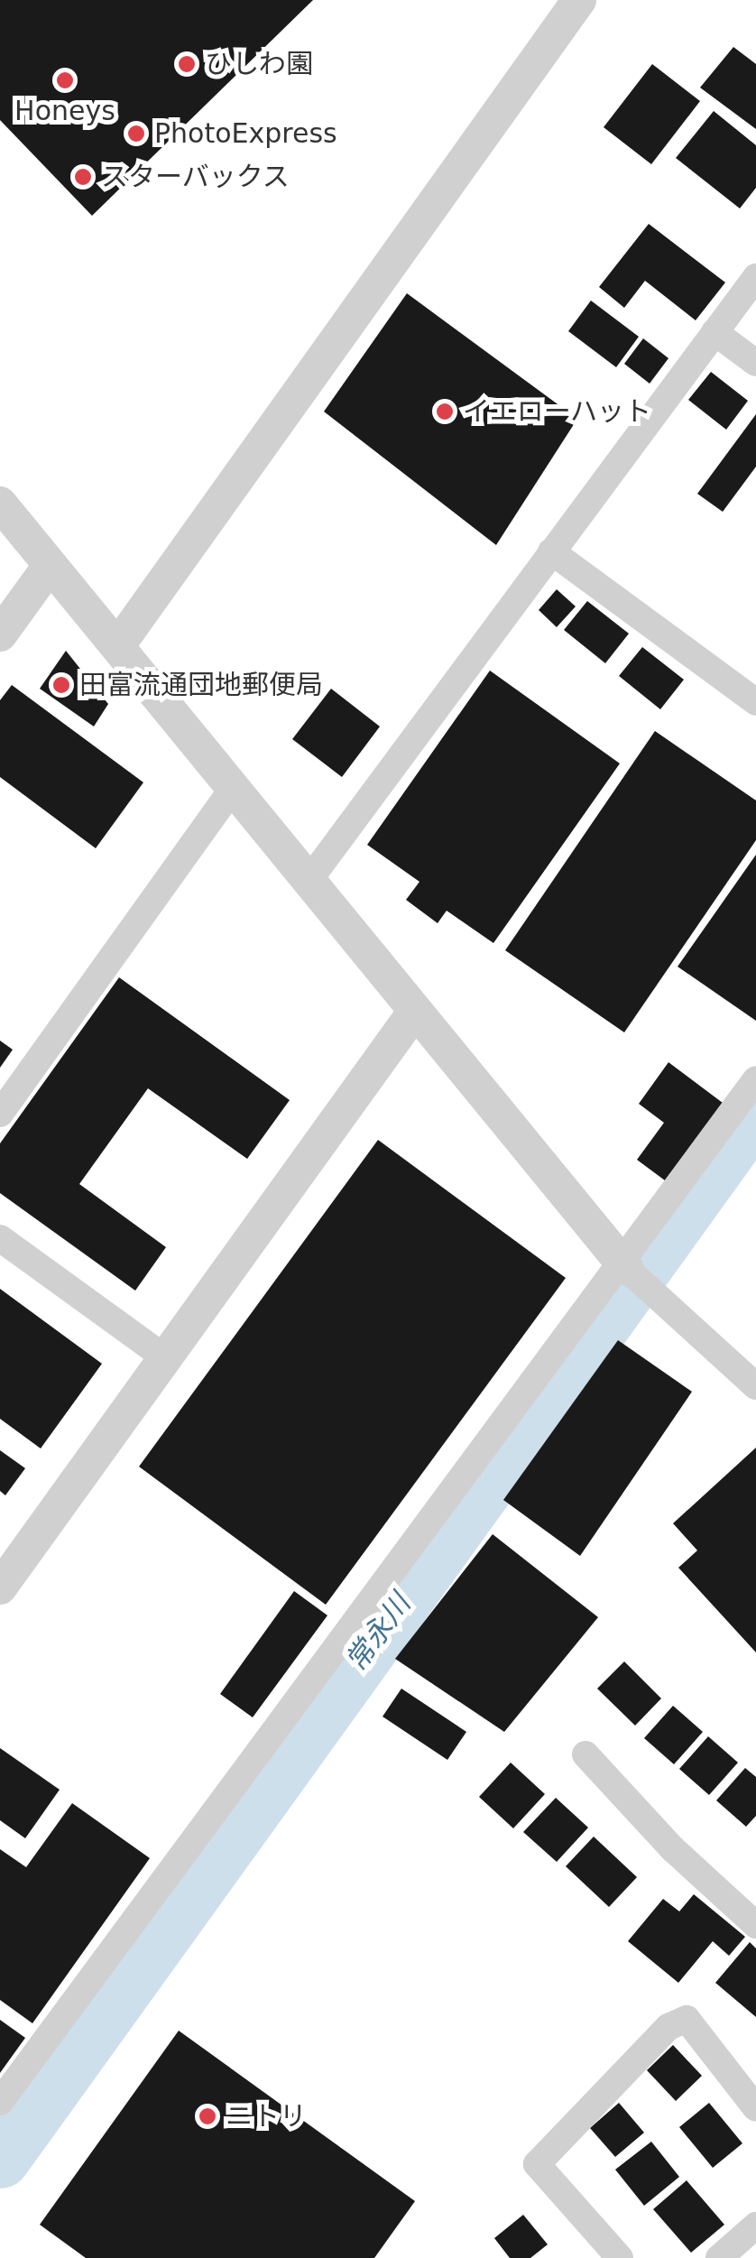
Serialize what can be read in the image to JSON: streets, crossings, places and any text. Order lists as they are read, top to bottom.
{
  "water": ["常永川"],
  "places": [
    "ひしわ園",
    "Honeys",
    "PhotoExpress",
    "スターバックス",
    "イエローハット",
    "田富流通団地郵便局",
    "ニトリ"
  ]
}
